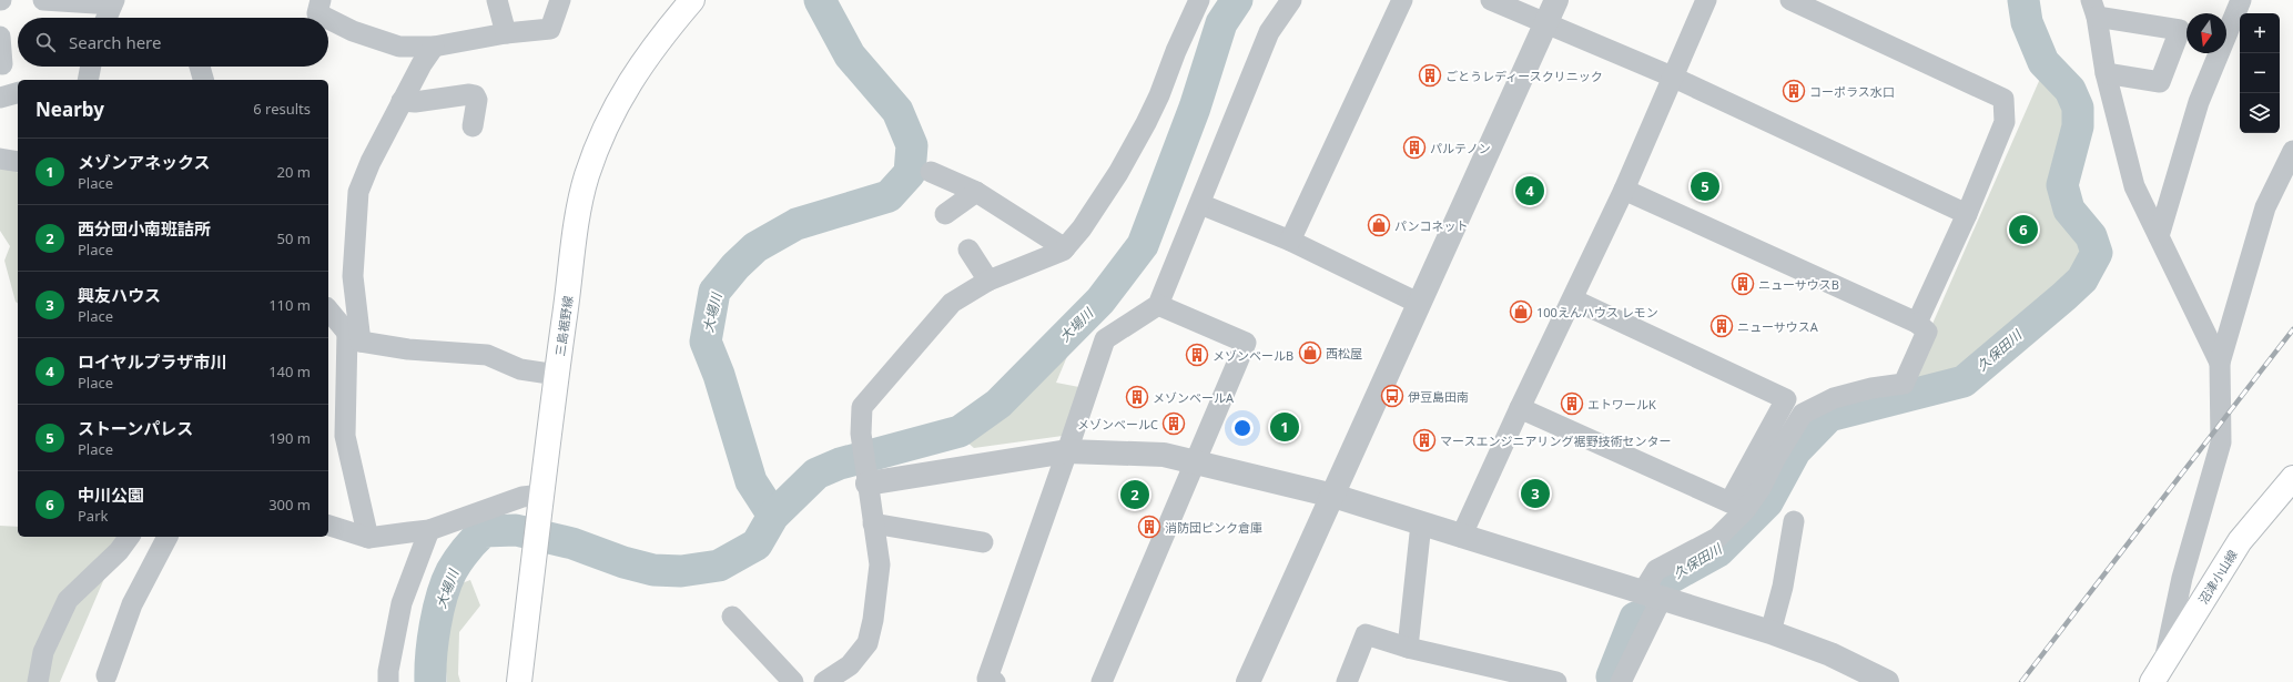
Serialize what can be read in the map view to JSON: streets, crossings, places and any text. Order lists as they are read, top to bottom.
{
  "streets": {
    "main road": ["三島裾野線", "沼津小山線"]
  },
  "water": ["大場川", "久保田川"],
  "places": {
    "building": [
      "ごとうレディースクリニック",
      "コーポラス水口",
      "パルテノン",
      "ニューサウスB",
      "ニューサウスA",
      "メゾンベールB",
      "メゾンベールA",
      "エトワールK",
      "メゾンベールC",
      "マースエンジニアリング裾野技術センター",
      "消防団ピンク倉庫"
    ],
    "shop": ["パンコネット", "100えんハウス レモン", "西松屋"],
    "bus stop": ["伊豆島田南"]
  },
  "north": "bottom",
  "page": {
    "map_buttons": ["+", "−"],
    "search": "Search here",
    "heading": ["Nearby", "6 results"],
    "list": [
      {
        "mark": "1",
        "name": "メゾンアネックス",
        "note": "Place",
        "value": "20 m"
      },
      {
        "mark": "2",
        "name": "西分団小南班詰所",
        "note": "Place",
        "value": "50 m"
      },
      {
        "mark": "3",
        "name": "興友ハウス",
        "note": "Place",
        "value": "110 m"
      },
      {
        "mark": "4",
        "name": "ロイヤルプラザ市川",
        "note": "Place",
        "value": "140 m"
      },
      {
        "mark": "5",
        "name": "ストーンパレス",
        "note": "Place",
        "value": "190 m"
      },
      {
        "mark": "6",
        "name": "中川公園",
        "note": "Park",
        "value": "300 m"
      }
    ],
    "pins": [
      "5",
      "4",
      "6",
      "1",
      "3",
      "2"
    ]
  }
}
